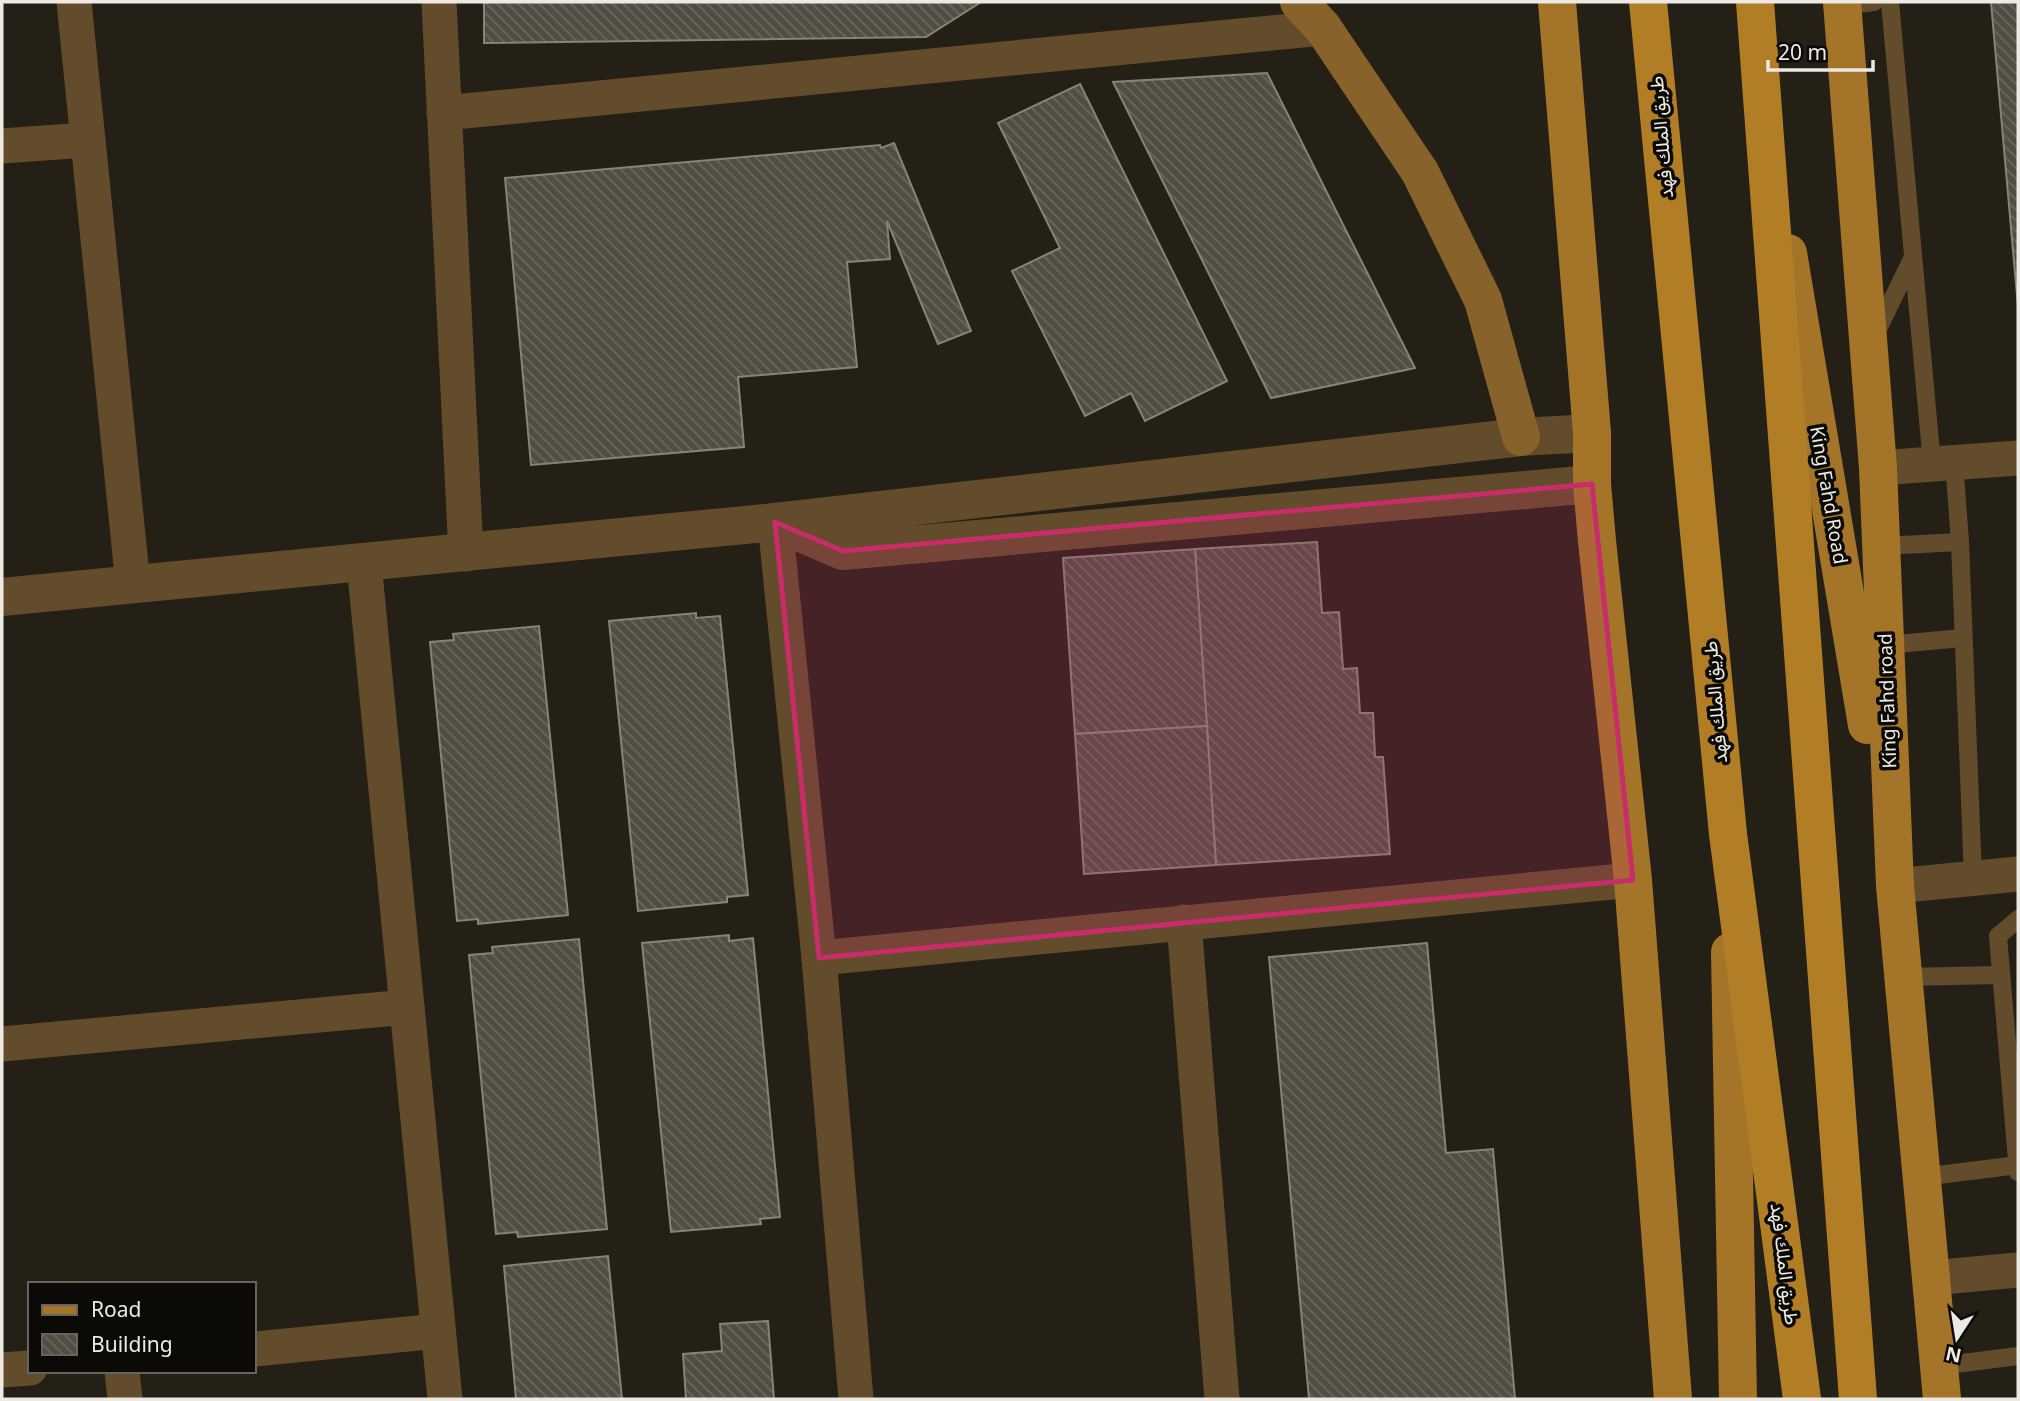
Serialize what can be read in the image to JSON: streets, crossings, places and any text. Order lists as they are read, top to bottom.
{
  "streets": {
    "highway": ["طريق الملك فهد"],
    "main road": ["King Fahd Road", "King Fahd road"]
  },
  "crossings": [
    ["King Fahd Road", "King Fahd road"]
  ],
  "legend": ["Road", "Building"],
  "scale_bar": "20 m",
  "north": "bottom"
}
